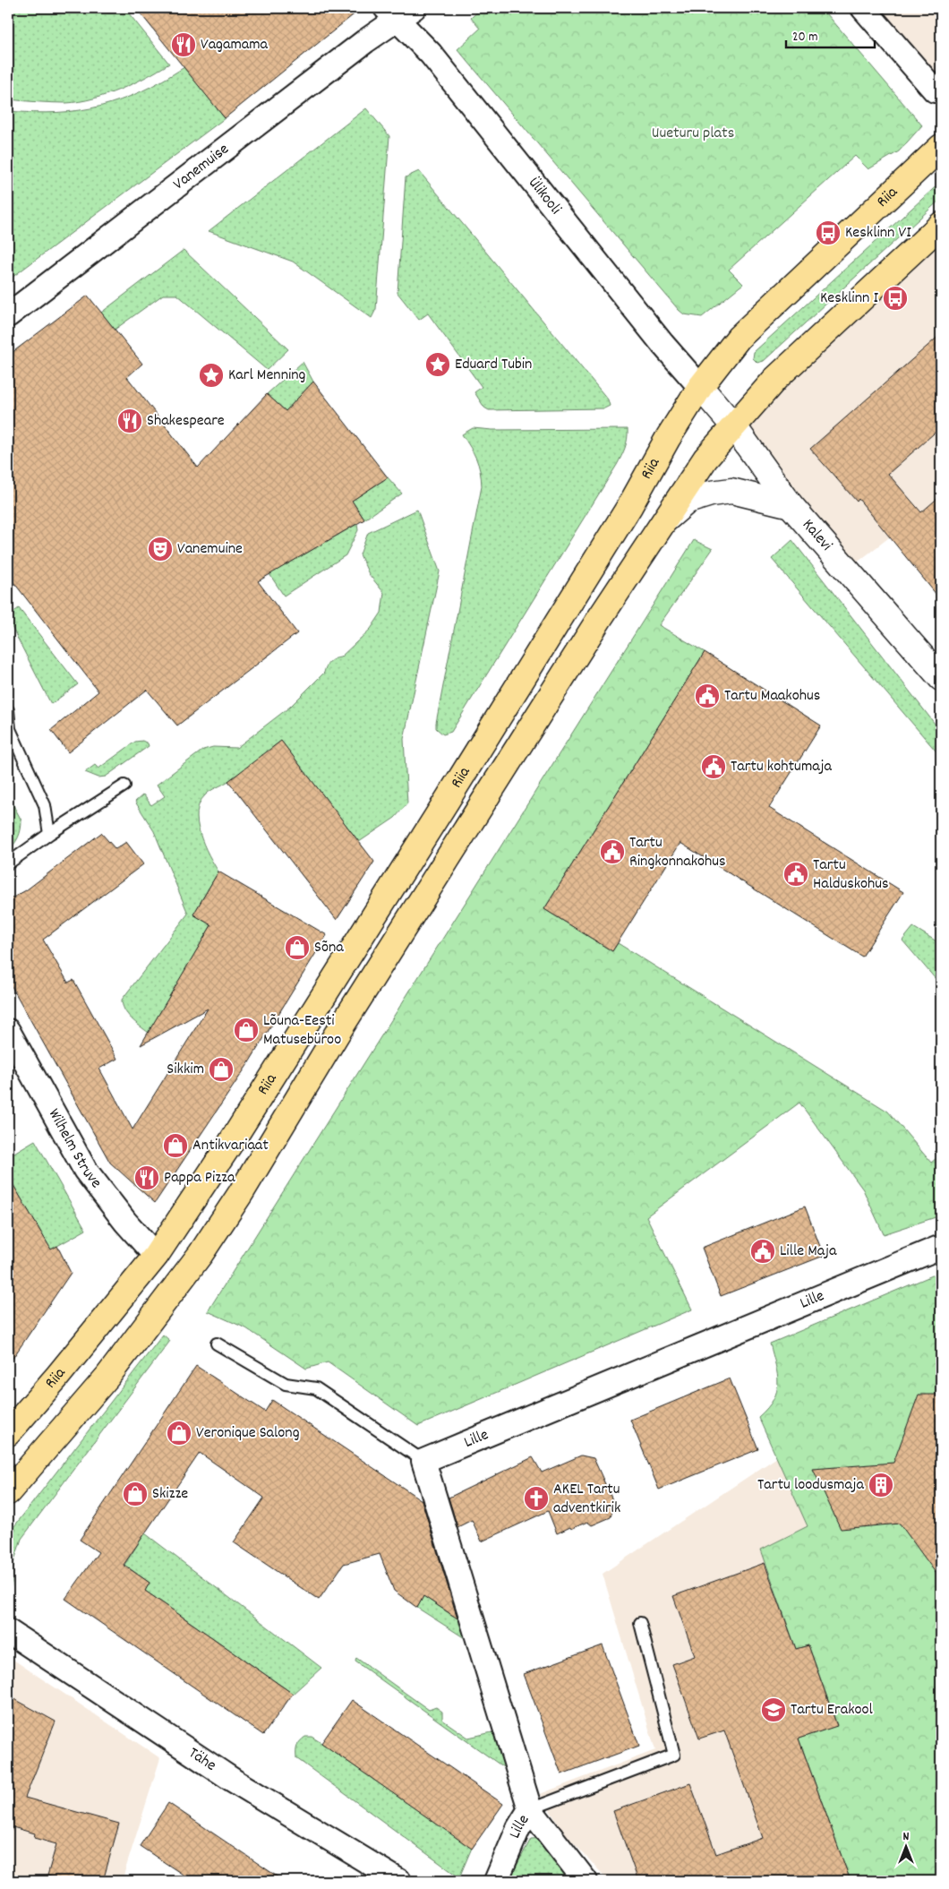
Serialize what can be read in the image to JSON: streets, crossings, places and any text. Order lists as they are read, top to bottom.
{
  "streets": {
    "highway": ["Riia"],
    "street": [
      "Vanemuise",
      "Ülikooli",
      "Kalevi",
      "Wilhelm Struve",
      "Lille",
      "Tähe"
    ]
  },
  "crossings": [
    ["Vanemuise", "Ülikooli"],
    ["Ülikooli", "Riia"],
    ["Ülikooli", "Kalevi"],
    ["Riia", "Kalevi"],
    ["Riia", "Wilhelm Struve"]
  ],
  "parks": ["Uueturu plats"],
  "places": {
    "restaurant": ["Vagamama", "Shakespeare", "Pappa Pizza"],
    "bus stop": ["Kesklinn VI", "Kesklinn I"],
    "place": ["Eduard Tubin", "Karl Menning"],
    "theatre": ["Vanemuine"],
    "public building": [
      "Tartu Maakohus",
      "Tartu kohtumaja",
      "Tartu Ringkonnakohus",
      "Tartu Halduskohus",
      "Lille Maja"
    ],
    "shop": [
      "Sõna",
      "Lõuna-Eesti Matusebüroo",
      "Sikkim",
      "Antikvariaat",
      "Veronique Salong",
      "Skizze"
    ],
    "building": ["Tartu loodusmaja"],
    "church": ["AKEL Tartu adventkirik"],
    "school or university": ["Tartu Erakool"]
  },
  "scale_bar": "20 m",
  "north": "top"
}
